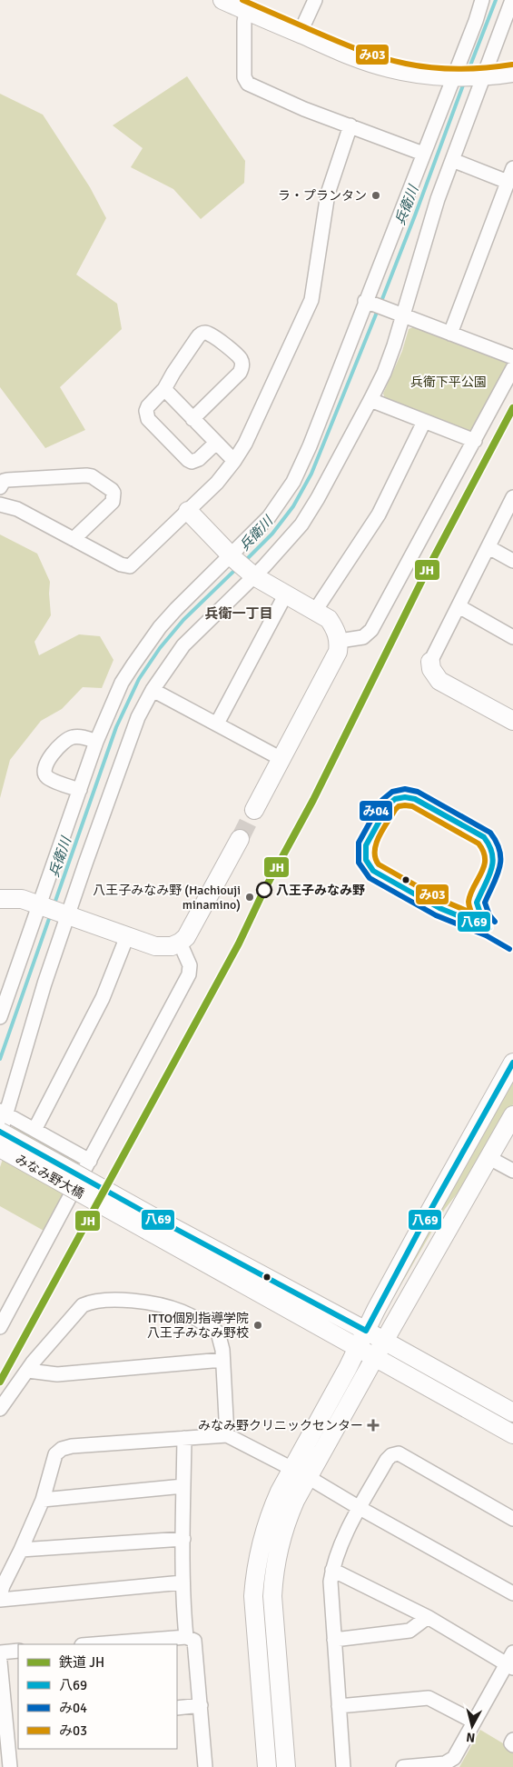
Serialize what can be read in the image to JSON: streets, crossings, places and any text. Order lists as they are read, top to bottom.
{
  "streets": {
    "street": ["みなみ野大橋"]
  },
  "districts": ["兵衛一丁目"],
  "water": ["兵衛川"],
  "parks": ["兵衛下平公園"],
  "places": {
    "other": [
      "ラ・プランタン",
      "八王子みなみ野",
      "八王子みなみ野 (Hachiouji minamino)",
      "ITTO個別指導学院 八王子みなみ野校"
    ],
    "health": ["みなみ野クリニックセンター"]
  },
  "lines": [
    "transit line み03",
    "rail line JH",
    "transit line み04",
    "transit line 八69"
  ],
  "legend": [
    "鉄道 JH",
    "八69",
    "み04",
    "み03"
  ],
  "north": "bottom"
}
